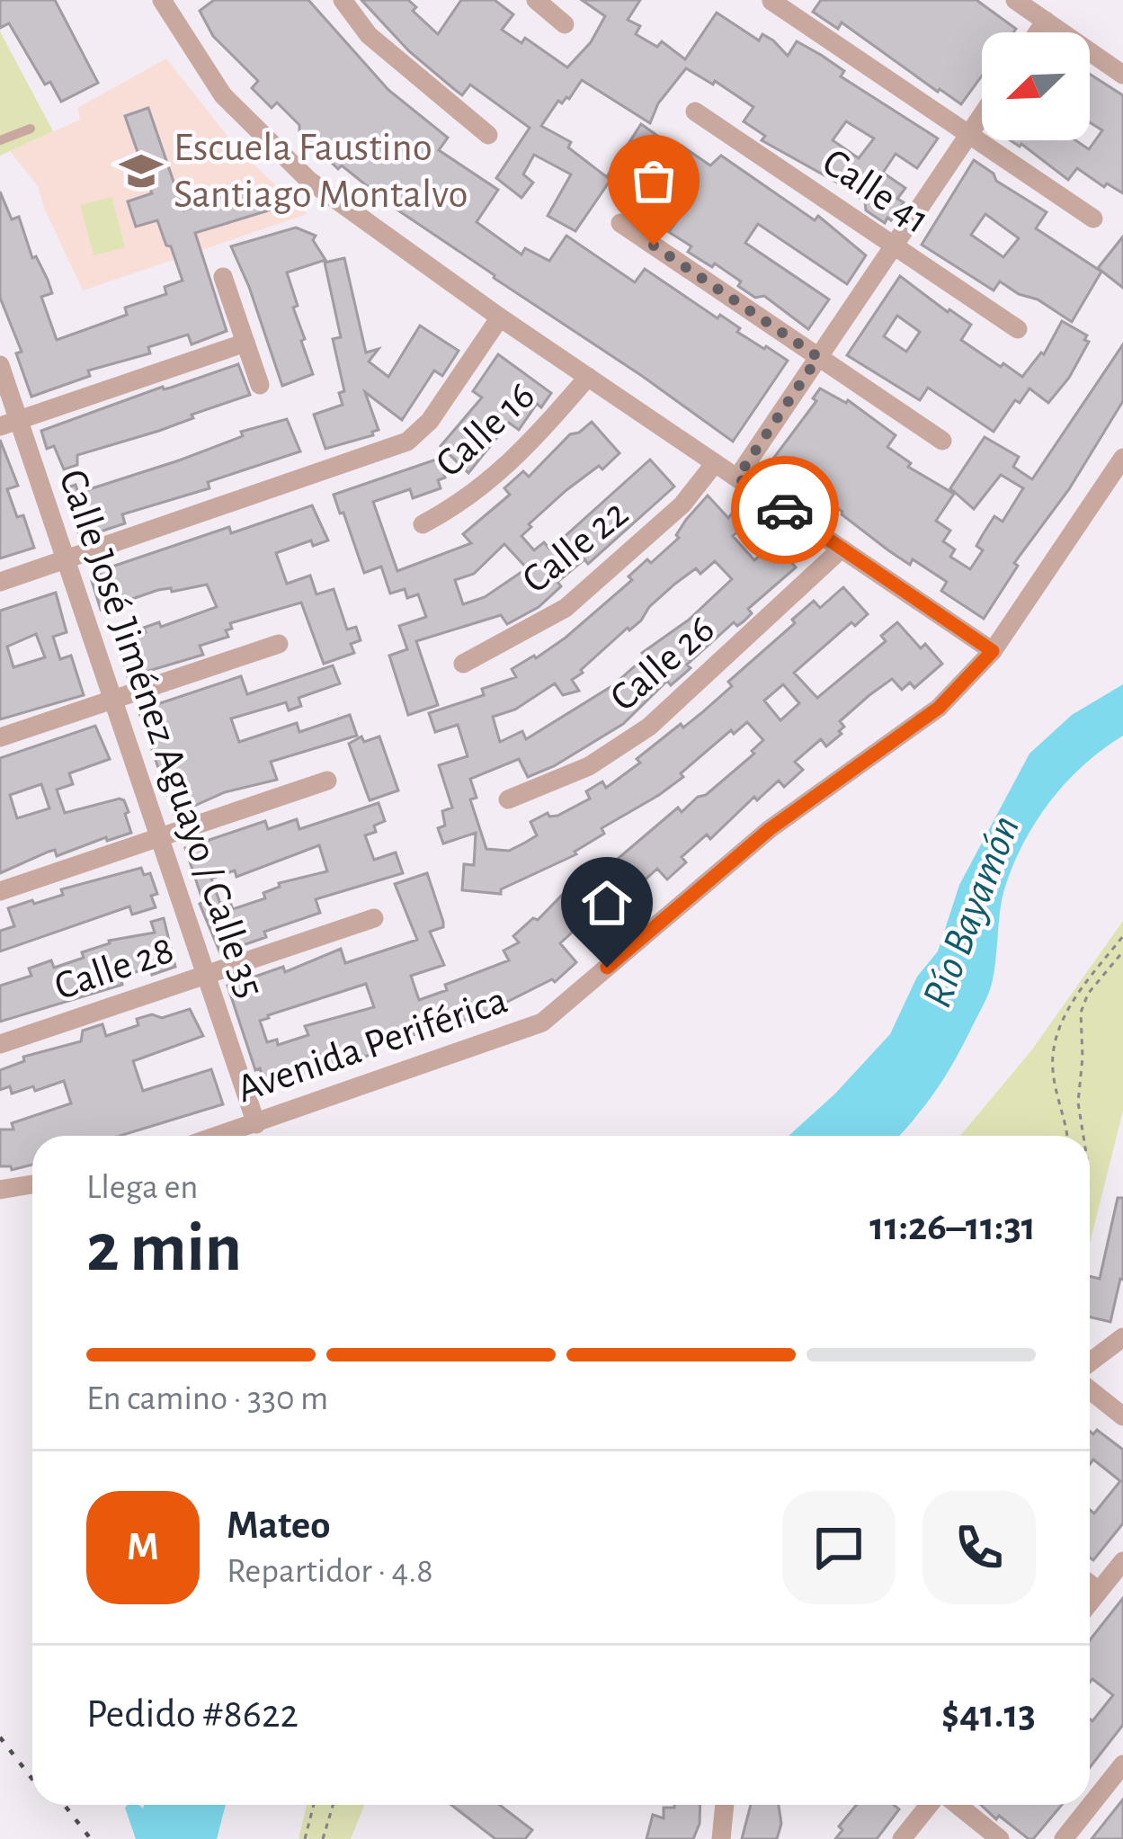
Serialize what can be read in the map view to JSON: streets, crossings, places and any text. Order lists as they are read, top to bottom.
{
  "streets": {
    "street": [
      "Calle 41",
      "Calle 16",
      "Calle 22",
      "Calle 26",
      "Calle José Jiménez Aguayo / Calle 35",
      "Calle 28",
      "Avenida Periférica"
    ]
  },
  "crossings": [
    ["Calle José Jiménez Aguayo / Calle 35", "Calle 28"],
    ["Calle José Jiménez Aguayo / Calle 35", "Avenida Periférica"]
  ],
  "water": ["Río Bayamón"],
  "places": {
    "school or university": ["Escuela Faustino Santiago Montalvo"]
  },
  "north": "bottom left",
  "page": {
    "heading": ["2 min", "Llega en", "11:26–11:31"],
    "panel": [
      "Mateo",
      "Repartidor · 4.8",
      "Pedido #8622",
      "$41.13"
    ],
    "bar": "En camino · 330 m",
    "round": "M"
  }
}
